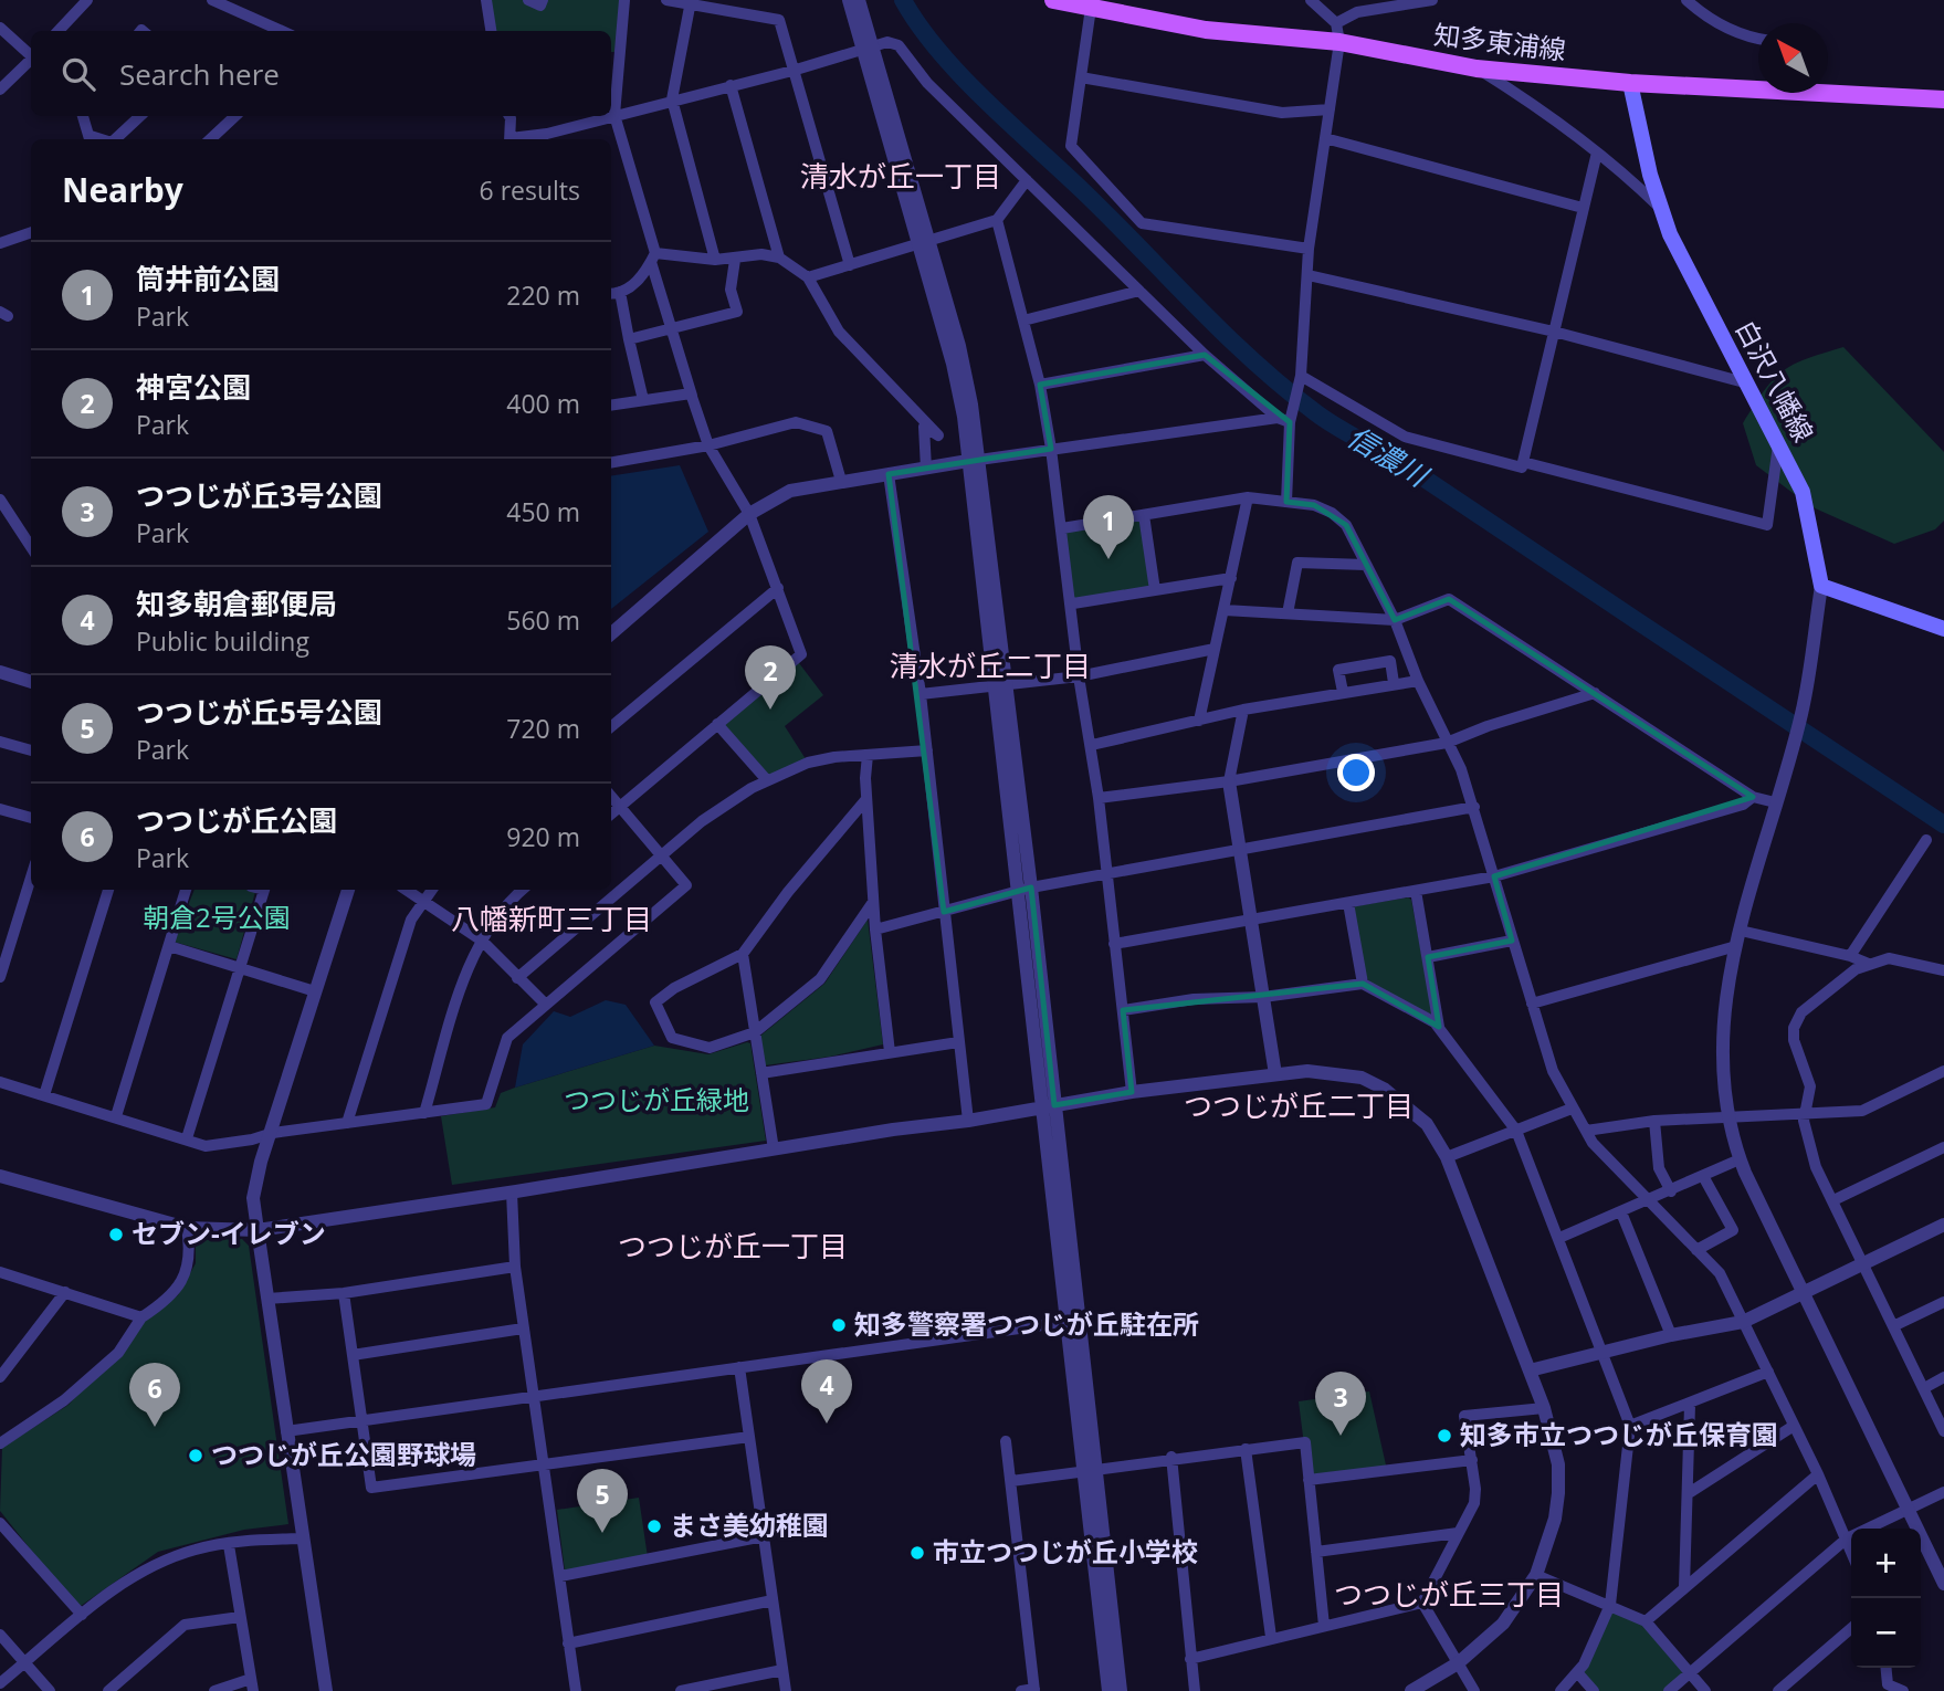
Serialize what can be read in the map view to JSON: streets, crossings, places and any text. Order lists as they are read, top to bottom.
{
  "streets": {
    "main road": ["知多東浦線", "白沢八幡線"]
  },
  "crossings": [
    ["知多東浦線", "白沢八幡線"]
  ],
  "districts": [
    "清水が丘一丁目",
    "清水が丘二丁目",
    "八幡新町三丁目",
    "つつじが丘二丁目",
    "つつじが丘一丁目",
    "つつじが丘三丁目"
  ],
  "water": ["信濃川"],
  "parks": ["朝倉2号公園", "つつじが丘緑地"],
  "places": [
    "セブン-イレブン",
    "知多警察署つつじが丘駐在所",
    "知多市立つつじが丘保育園",
    "つつじが丘公園野球場",
    "まさ美幼稚園",
    "市立つつじが丘小学校"
  ],
  "north": "top left",
  "page": {
    "search": "Search here",
    "heading": ["Nearby", "6 results"],
    "list": [
      {
        "mark": "1",
        "name": "筒井前公園",
        "note": "Park",
        "value": "220 m"
      },
      {
        "mark": "2",
        "name": "神宮公園",
        "note": "Park",
        "value": "400 m"
      },
      {
        "mark": "3",
        "name": "つつじが丘3号公園",
        "note": "Park",
        "value": "450 m"
      },
      {
        "mark": "4",
        "name": "知多朝倉郵便局",
        "note": "Public building",
        "value": "560 m"
      },
      {
        "mark": "5",
        "name": "つつじが丘5号公園",
        "note": "Park",
        "value": "720 m"
      },
      {
        "mark": "6",
        "name": "つつじが丘公園",
        "note": "Park",
        "value": "920 m"
      }
    ],
    "pins": [
      "1",
      "2",
      "4",
      "6",
      "3",
      "5"
    ],
    "map_buttons": ["+", "−"]
  }
}
